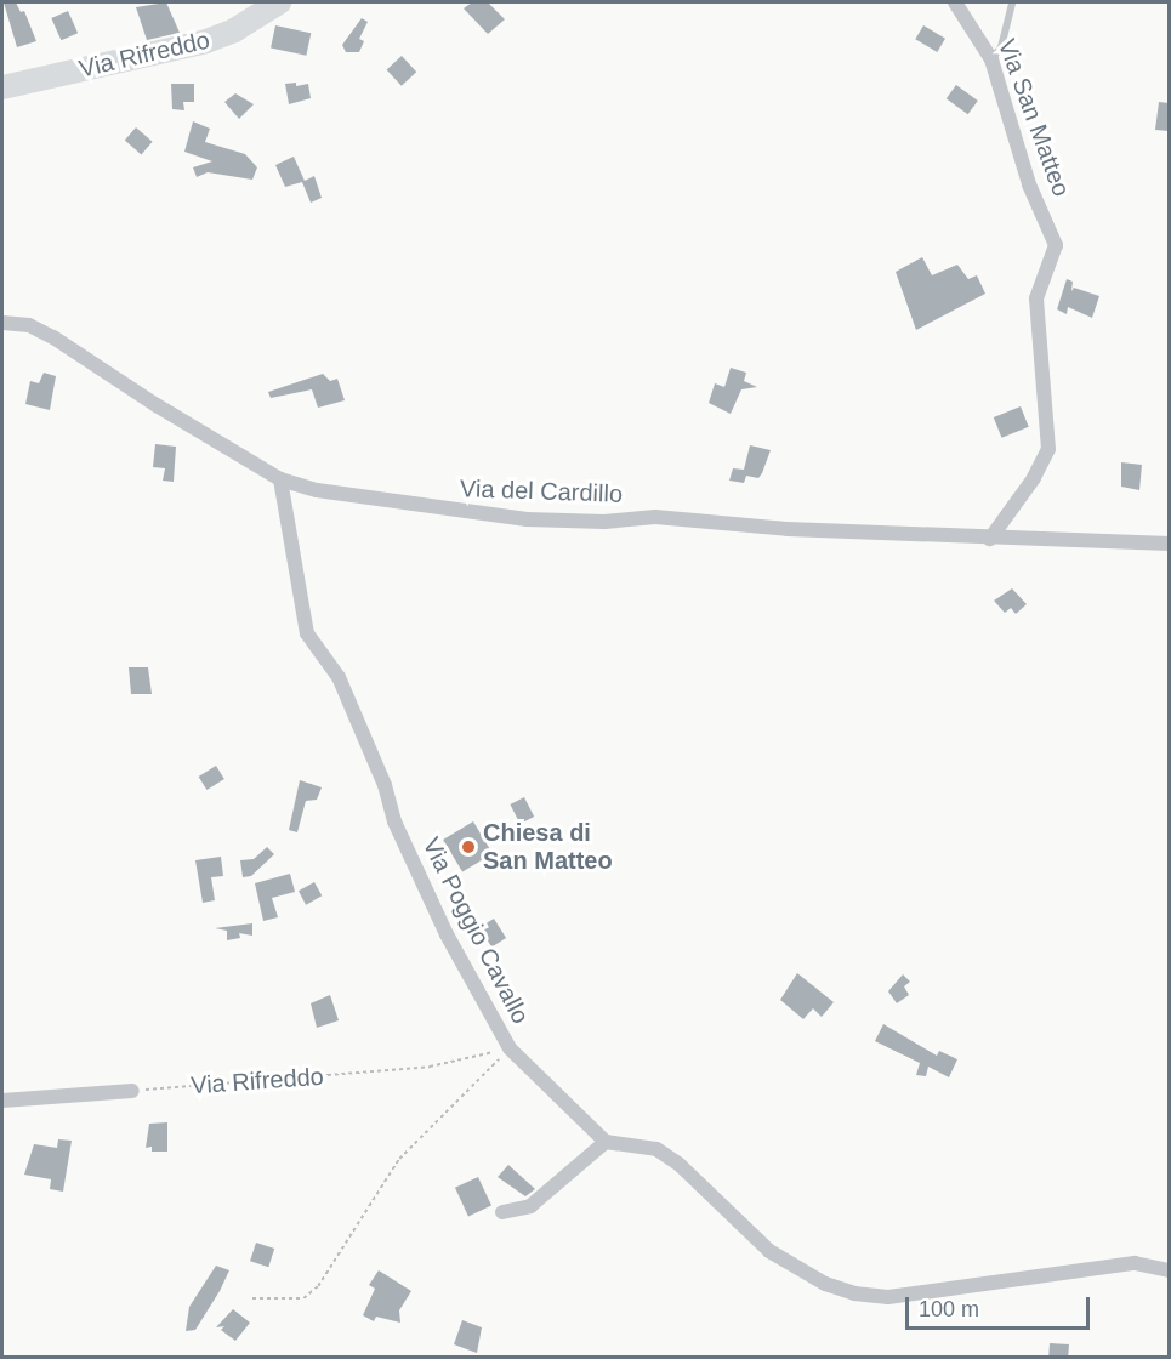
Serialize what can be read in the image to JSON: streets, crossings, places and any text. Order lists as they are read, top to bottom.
{
  "streets": {
    "main road": ["Via Rifreddo"],
    "street": ["Via San Matteo", "Via del Cardillo", "Via Poggio Cavallo"]
  },
  "crossings": [
    ["Via Rifreddo", "Via Poggio Cavallo"],
    ["Via San Matteo", "Via del Cardillo"],
    ["Via del Cardillo", "Via Poggio Cavallo"]
  ],
  "places": ["Chiesa di San Matteo"],
  "scale_bar": "100 m"
}
